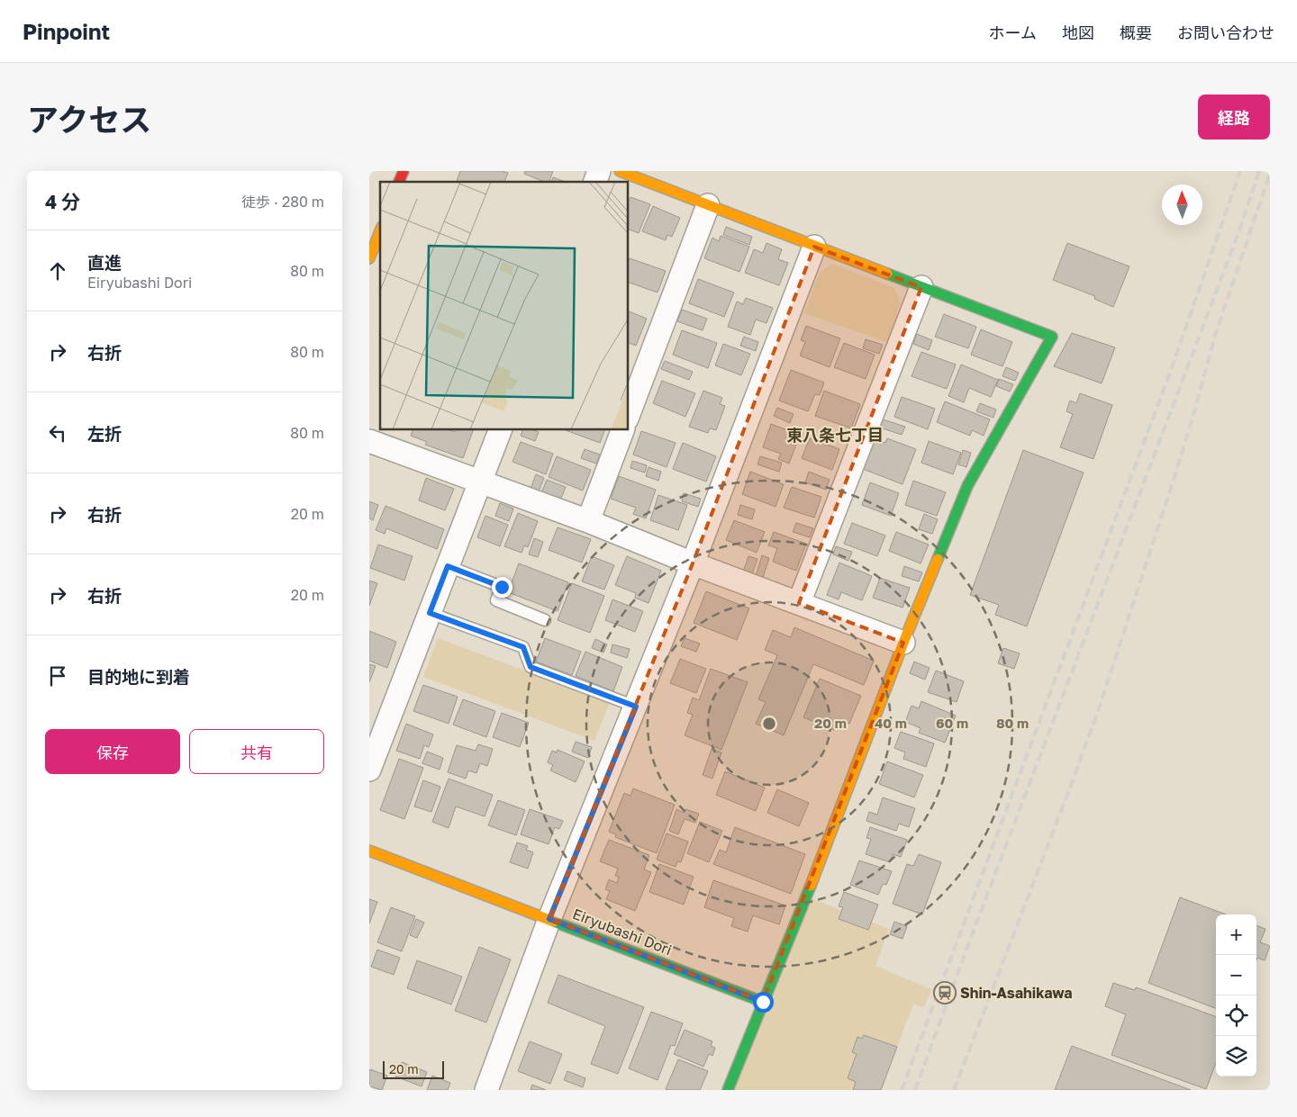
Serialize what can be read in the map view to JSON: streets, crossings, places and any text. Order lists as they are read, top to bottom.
{
  "streets": {
    "street": ["Eiryubashi Dori"]
  },
  "districts": ["東八条七丁目"],
  "places": {
    "station": ["Shin-Asahikawa"]
  },
  "scale_bar": "20 m",
  "north": "top",
  "page": {
    "header": "Pinpoint",
    "nav": [
      "ホーム",
      "地図",
      "概要",
      "お問い合わせ"
    ],
    "title": "アクセス",
    "buttons": [
      "経路",
      ["保存", "共有"]
    ],
    "heading": ["4 分", "徒歩 · 280 m"],
    "list": [
      ["直進", "Eiryubashi Dori", "80 m"],
      ["右折", "80 m"],
      ["左折", "80 m"],
      ["右折", "20 m"],
      ["右折", "20 m"],
      "目的地に到着"
    ],
    "map_buttons": ["+", "−"],
    "scale": "20 m"
  },
  "rings": [
    "20 m",
    "40 m",
    "60 m",
    "80 m"
  ]
}
